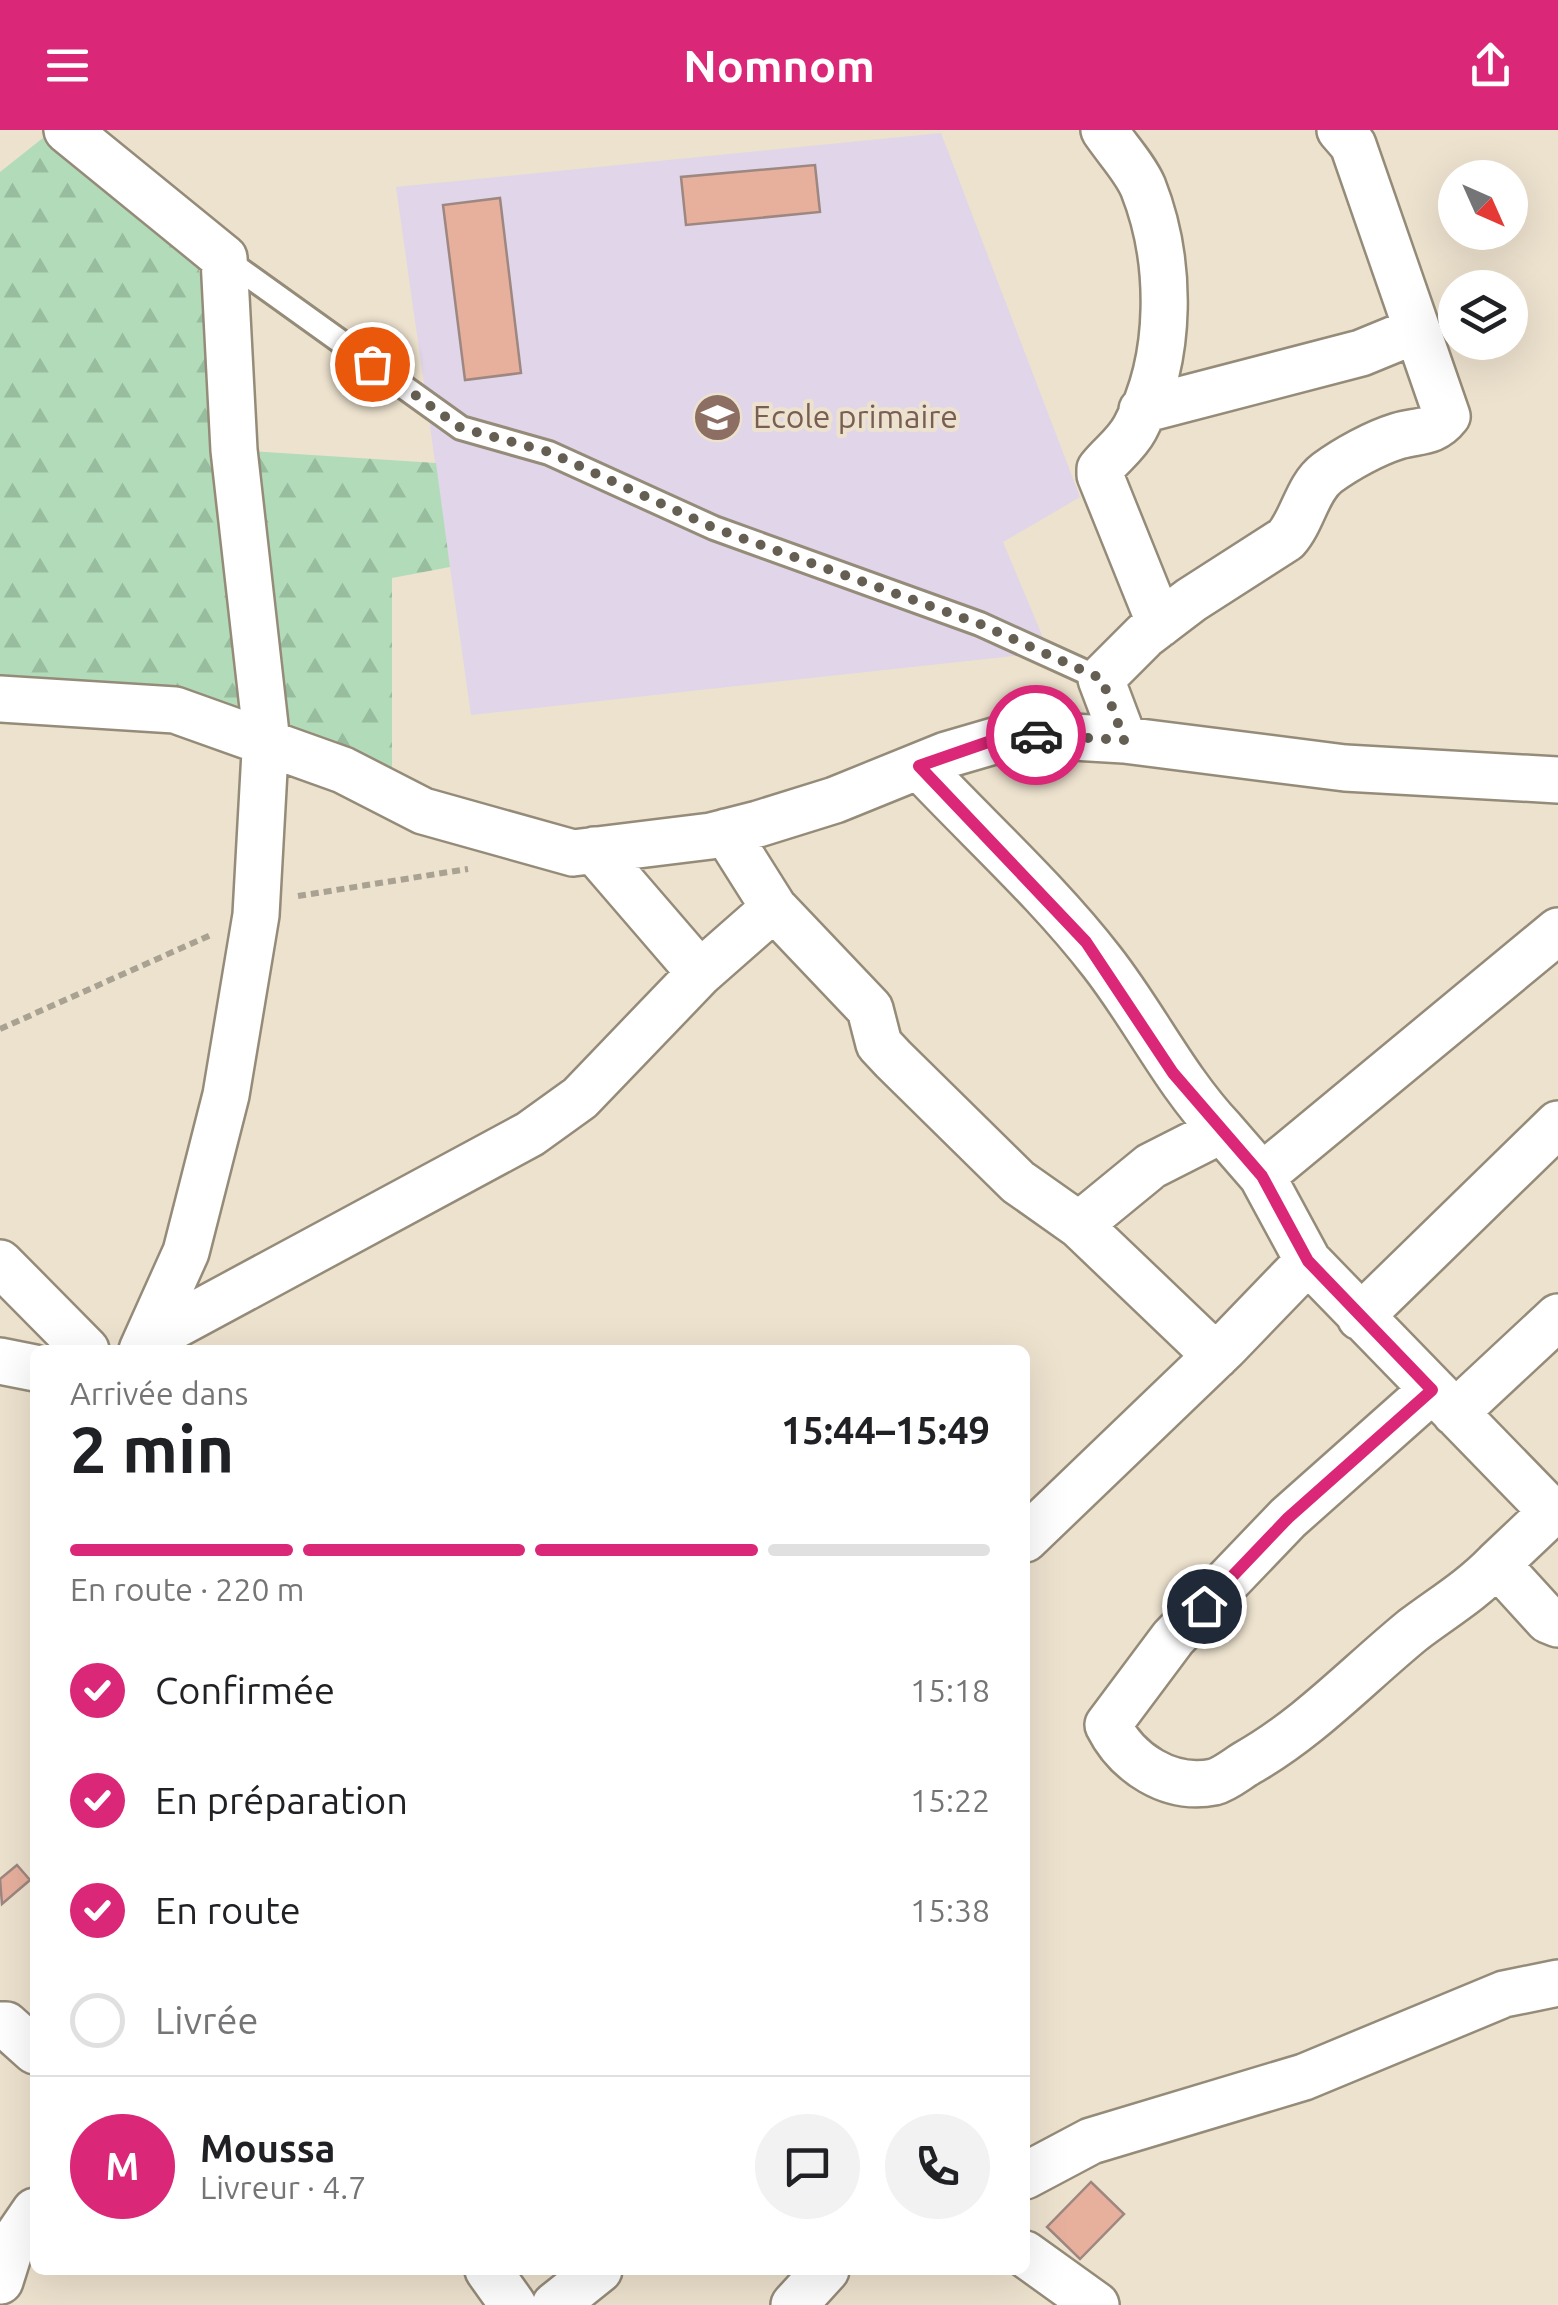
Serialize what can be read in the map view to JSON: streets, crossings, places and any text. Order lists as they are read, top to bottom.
{
  "places": {
    "school or university": ["Ecole primaire"]
  },
  "north": "bottom right",
  "page": {
    "header": "Nomnom",
    "heading": ["2 min", "Arrivée dans", "15:44–15:49"],
    "panel": ["Moussa", "Livreur · 4.7"],
    "bar": "En route · 220 m",
    "list": [
      ["Confirmée", "15:18"],
      ["En préparation", "15:22"],
      ["En route", "15:38"],
      "Livrée"
    ],
    "round": "M"
  }
}
